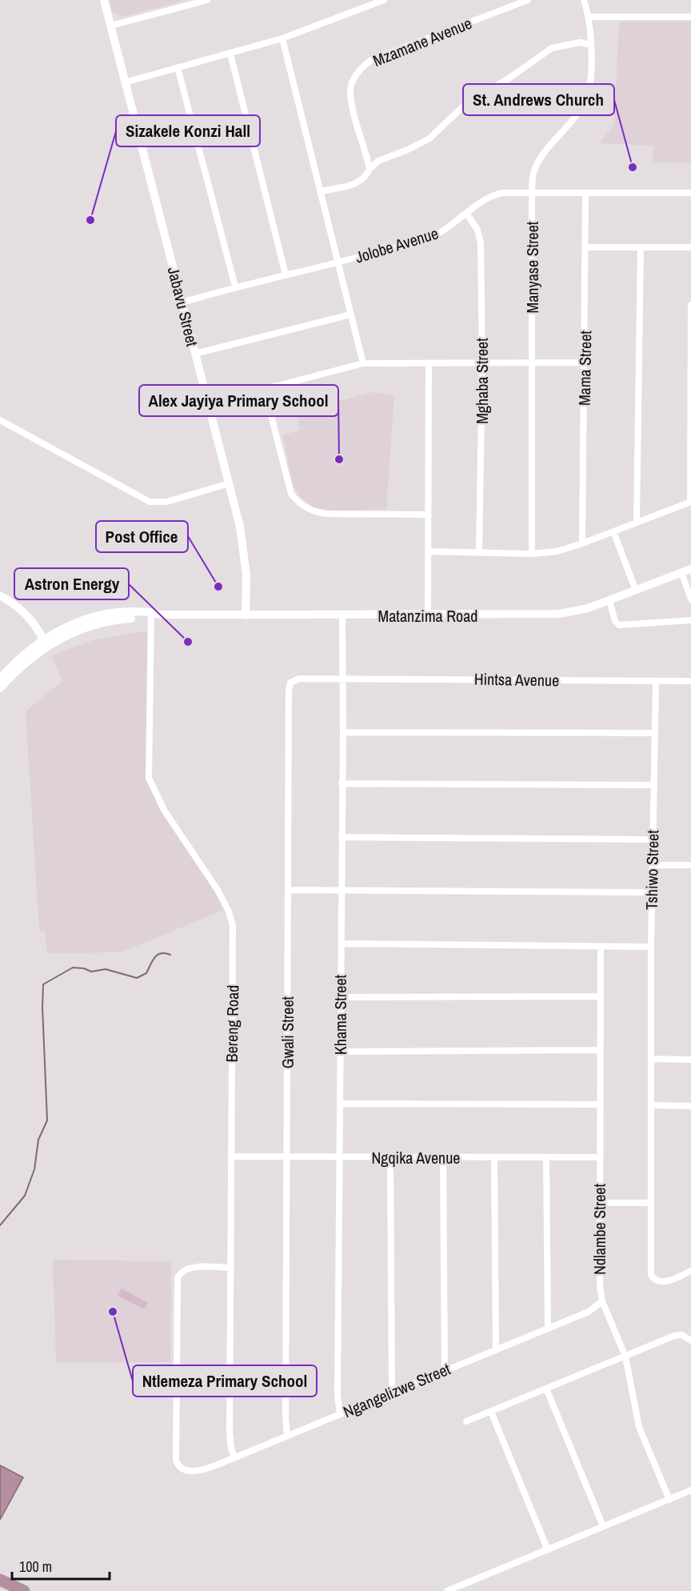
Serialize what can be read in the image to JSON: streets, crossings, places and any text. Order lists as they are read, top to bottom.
{
  "streets": {
    "street": [
      "Mzamane Avenue",
      "Jolobe Avenue",
      "Manyase Street",
      "Jabavu Street",
      "Mama Street",
      "Mghaba Street",
      "Matanzima Road",
      "Hintsa Avenue",
      "Tshiwo Street",
      "Khama Street",
      "Bereng Road",
      "Gwali Street",
      "Ngqika Avenue",
      "Ndlambe Street",
      "Ngangelizwe Street"
    ]
  },
  "crossings": [
    ["Jolobe Avenue", "Manyase Street"],
    ["Jolobe Avenue", "Jabavu Street"],
    ["Jolobe Avenue", "Mama Street"],
    ["Jolobe Avenue", "Mghaba Street"],
    ["Jabavu Street", "Matanzima Road"],
    ["Matanzima Road", "Khama Street"],
    ["Matanzima Road", "Bereng Road"],
    ["Hintsa Avenue", "Tshiwo Street"],
    ["Hintsa Avenue", "Khama Street"],
    ["Hintsa Avenue", "Gwali Street"],
    ["Khama Street", "Gwali Street"],
    ["Khama Street", "Ngqika Avenue"],
    ["Khama Street", "Ngangelizwe Street"],
    ["Bereng Road", "Ngqika Avenue"],
    ["Bereng Road", "Ngangelizwe Street"],
    ["Gwali Street", "Ngqika Avenue"],
    ["Gwali Street", "Ngangelizwe Street"],
    ["Ngqika Avenue", "Ndlambe Street"],
    ["Ndlambe Street", "Ngangelizwe Street"]
  ],
  "places": [
    "St. Andrews Church",
    "Sizakele Konzi Hall",
    "Alex Jayiya Primary School",
    "Post Office",
    "Astron Energy",
    "Ntlemeza Primary School"
  ],
  "scale_bar": "100 m"
}
